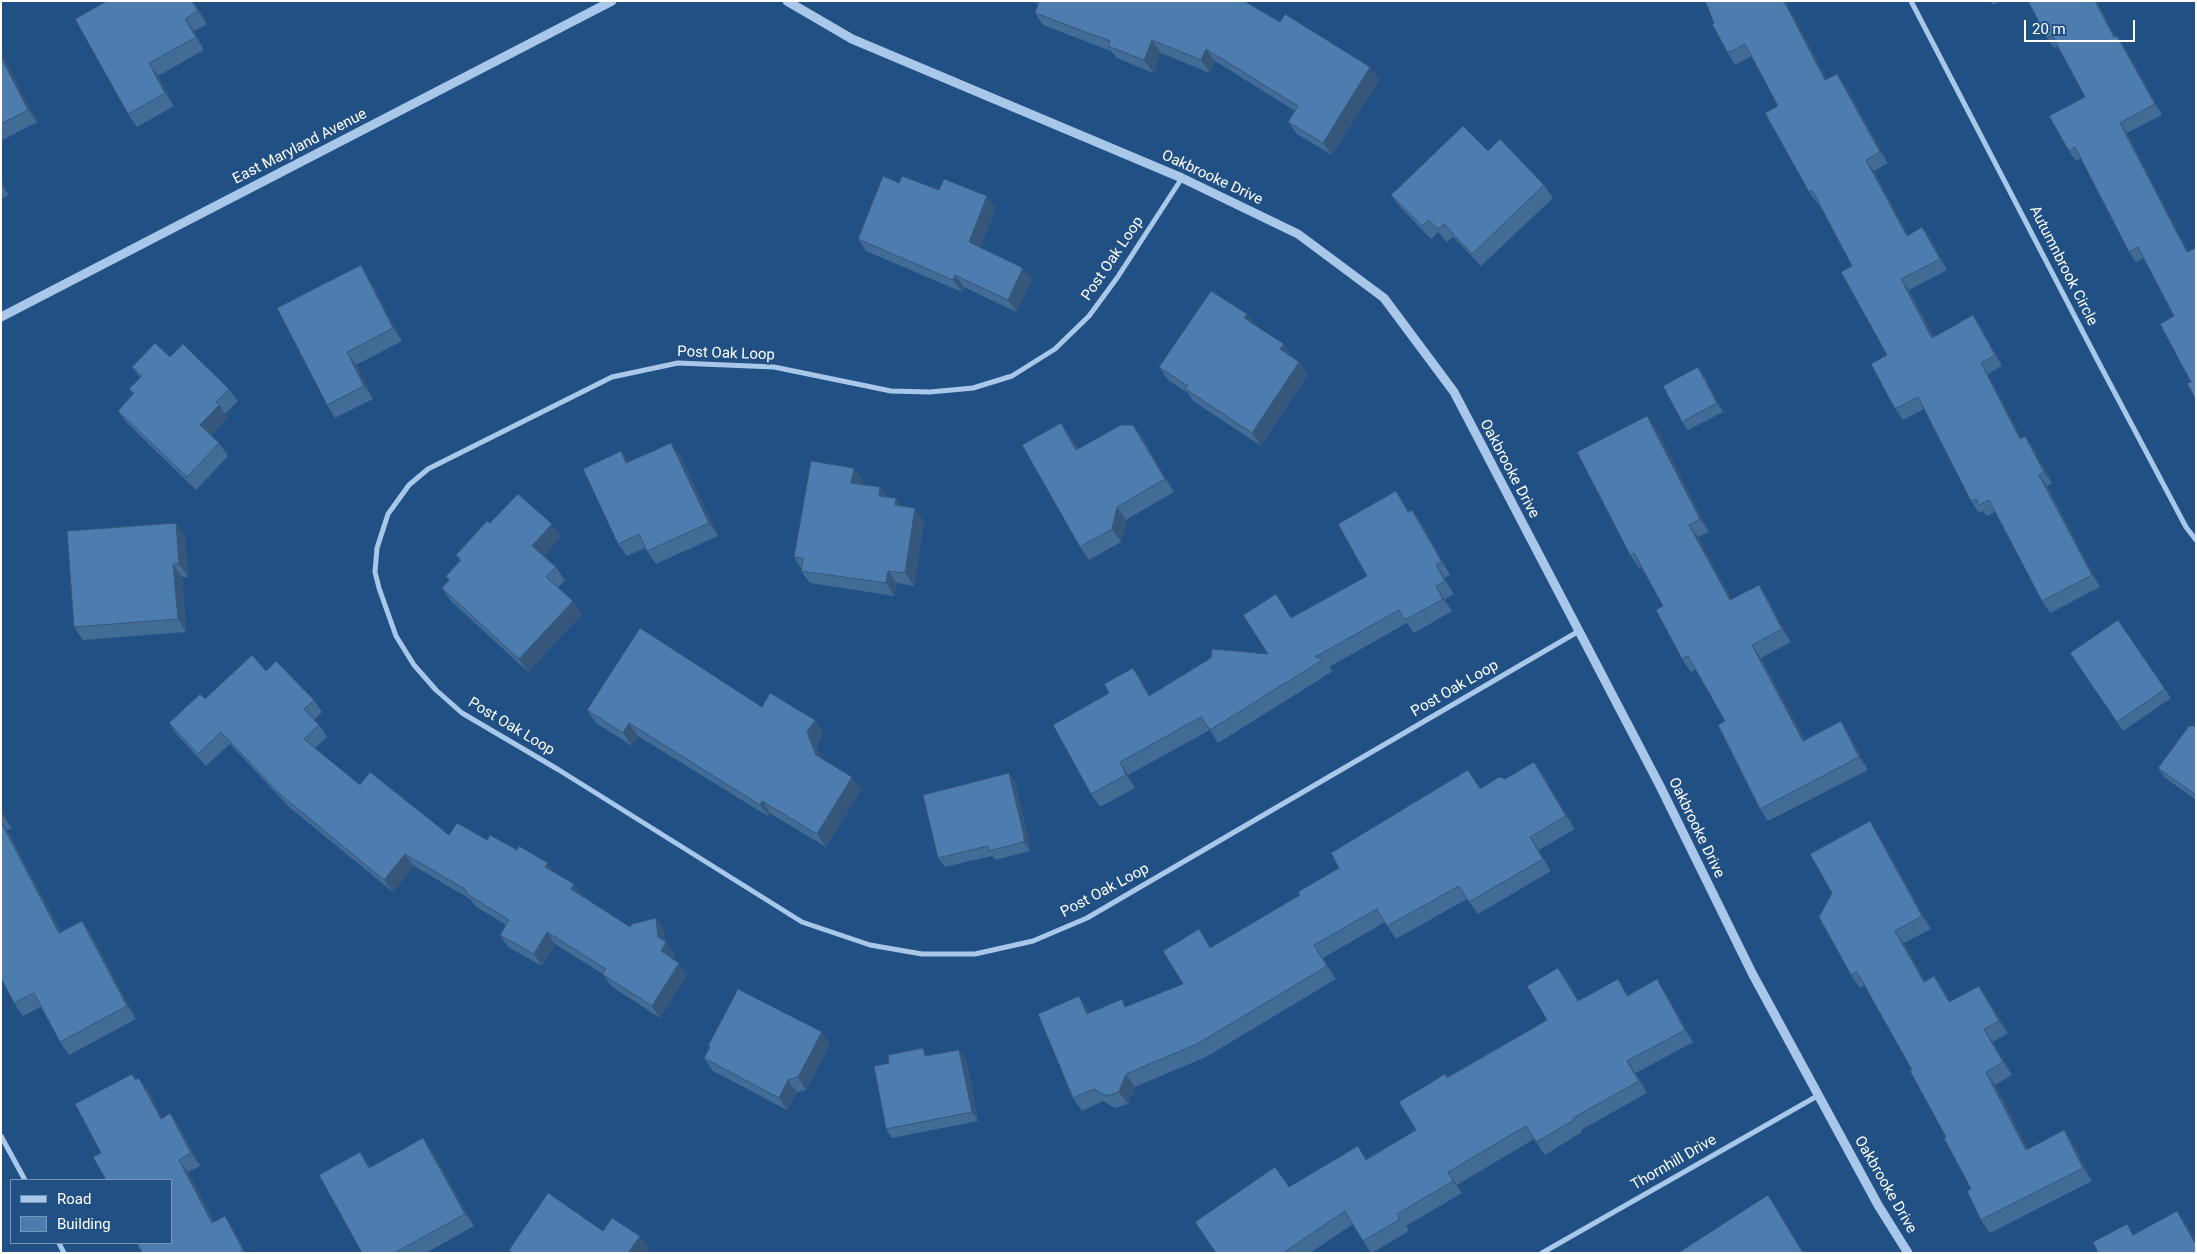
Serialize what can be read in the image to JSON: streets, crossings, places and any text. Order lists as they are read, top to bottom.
{
  "streets": {
    "street": [
      "East Maryland Avenue",
      "Oakbrooke Drive",
      "Post Oak Loop",
      "Autumnbrook Circle",
      "Thornhill Drive"
    ]
  },
  "crossings": [
    ["Oakbrooke Drive", "Post Oak Loop"],
    ["Oakbrooke Drive", "Thornhill Drive"]
  ],
  "legend": ["Road", "Building"],
  "scale_bar": "20 m"
}
